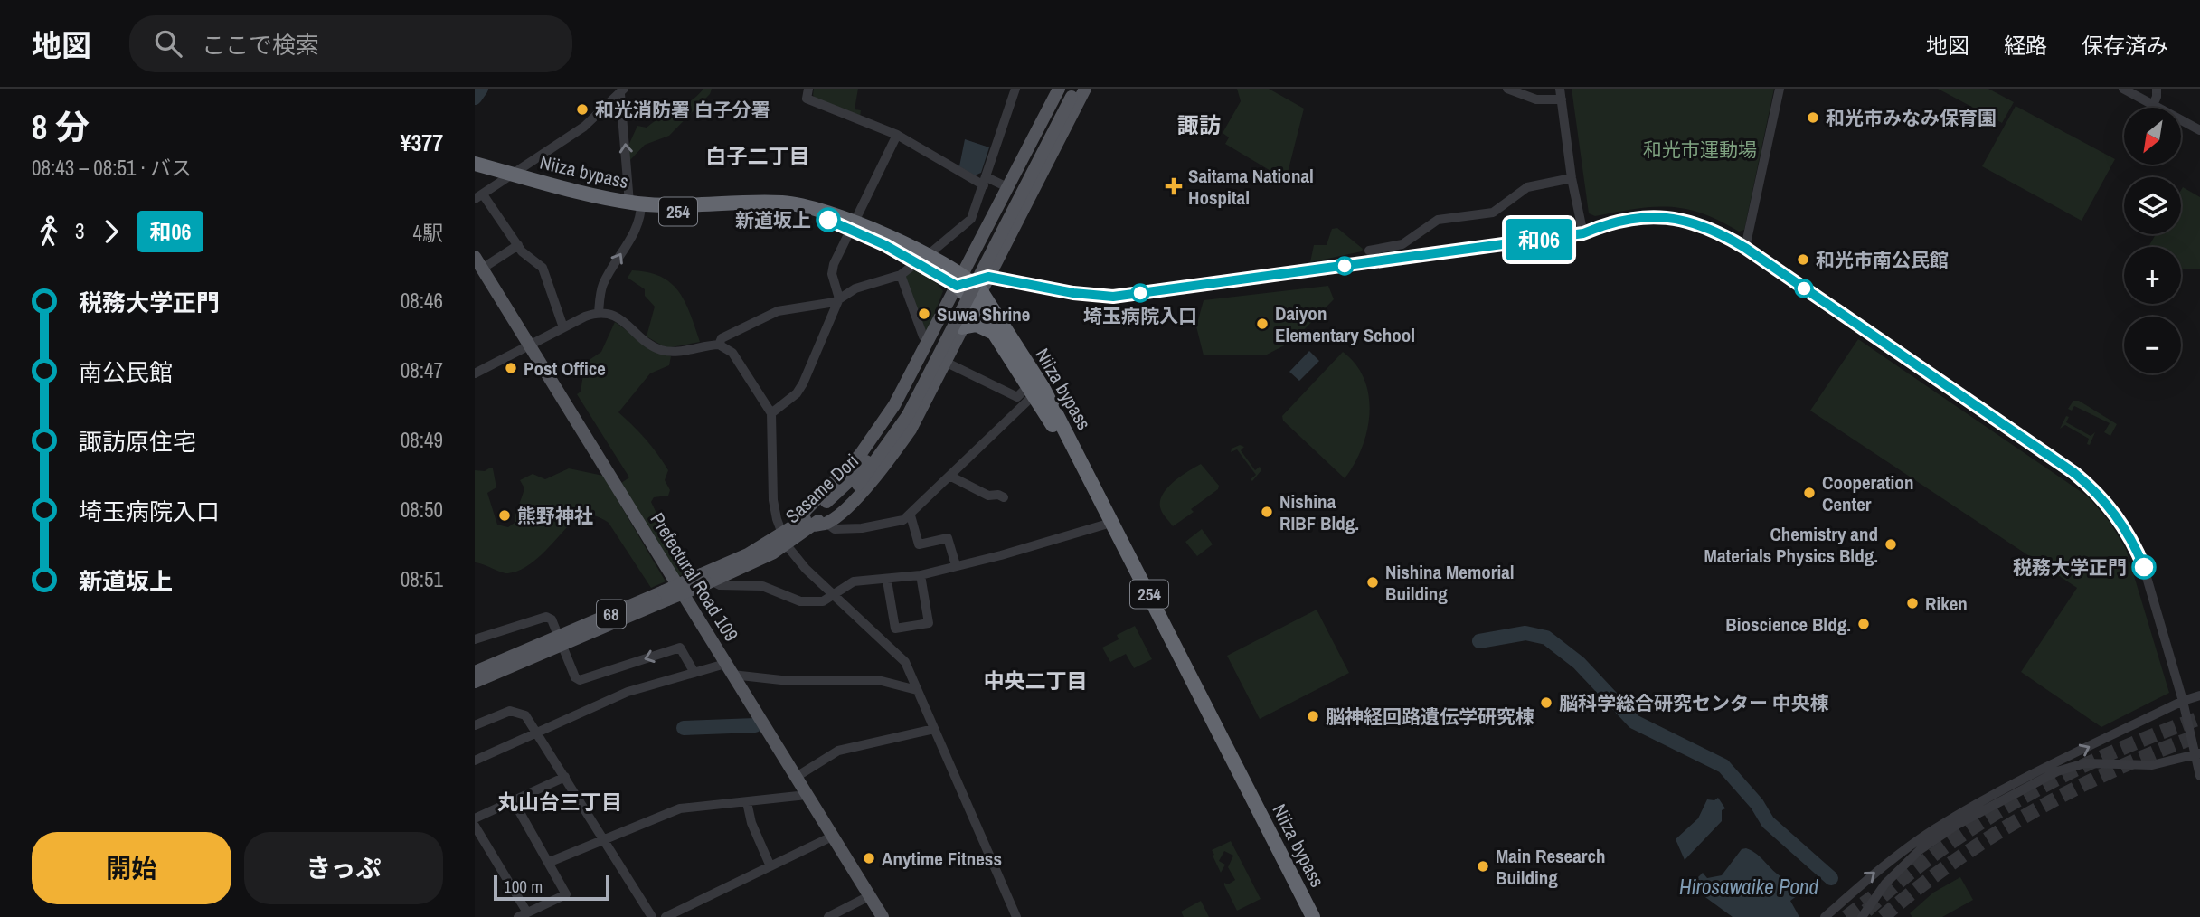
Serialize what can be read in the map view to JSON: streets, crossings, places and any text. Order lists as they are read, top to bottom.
{
  "streets": {
    "highway": ["Niiza bypass", "254"],
    "main road": ["Sasame Dori", "Prefectural Road 109", "68"]
  },
  "districts": [
    "諏訪",
    "白子二丁目",
    "中央二丁目",
    "丸山台三丁目"
  ],
  "water": ["Hirosawaike Pond"],
  "parks": ["和光市運動場"],
  "places": {
    "other": [
      "和光消防署 白子分署",
      "和光市みなみ保育園",
      "新道坂上",
      "和光市南公民館",
      "埼玉病院入口",
      "Suwa Shrine",
      "Daiyon Elementary School",
      "Post Office",
      "Cooperation Center",
      "Nishina RIBF Bldg.",
      "熊野神社",
      "Chemistry and Materials Physics Bldg.",
      "税務大学正門",
      "Nishina Memorial Building",
      "Riken",
      "Bioscience Bldg.",
      "脳科学総合研究センター 中央棟",
      "脳神経回路遺伝学研究棟",
      "Anytime Fitness",
      "Main Research Building"
    ],
    "health": ["Saitama National Hospital"]
  },
  "lines": ["bus line 和06"],
  "scale_bar": "100 m",
  "north": "bottom left",
  "page": {
    "header": "地図",
    "search": "ここで検索",
    "nav": ["地図", "経路", "保存済み"],
    "heading": ["8 分", "08:43 – 08:51 · バス", "¥377"],
    "on_map": "和06",
    "map_buttons": ["+", "−"],
    "legs": ["3", "和06", "4駅"],
    "list": [
      {
        "name": "税務大学正門",
        "value": "08:46"
      },
      {
        "name": "南公民館",
        "value": "08:47"
      },
      {
        "name": "諏訪原住宅",
        "value": "08:49"
      },
      {
        "name": "埼玉病院入口",
        "value": "08:50"
      },
      {
        "name": "新道坂上",
        "value": "08:51"
      }
    ],
    "buttons": ["開始", "きっぷ"],
    "scale": "100 m"
  }
}
